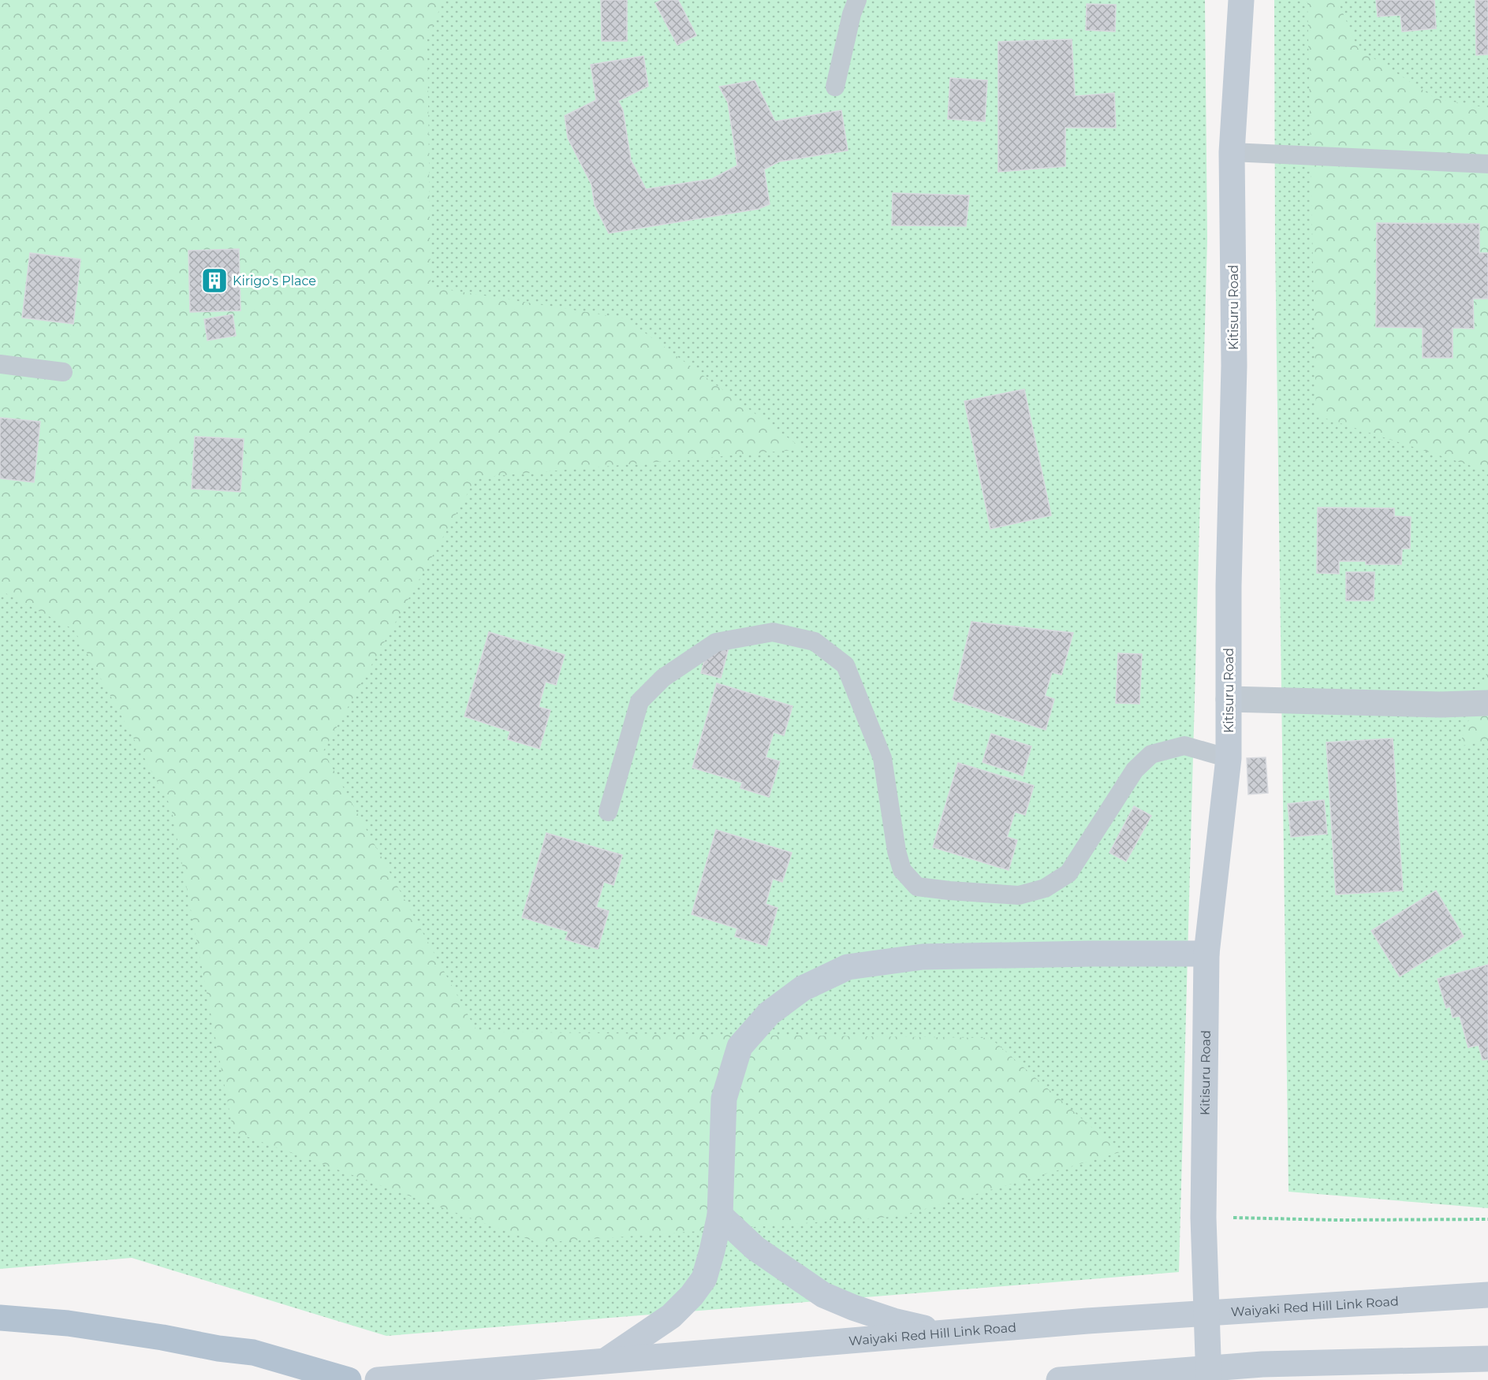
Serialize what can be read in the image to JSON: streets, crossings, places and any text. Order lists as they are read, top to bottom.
{
  "streets": {
    "main road": ["Kitisuru Road", "Waiyaki Red Hill Link Road"]
  },
  "places": {
    "building": ["Kirigo's Place"]
  }
}
